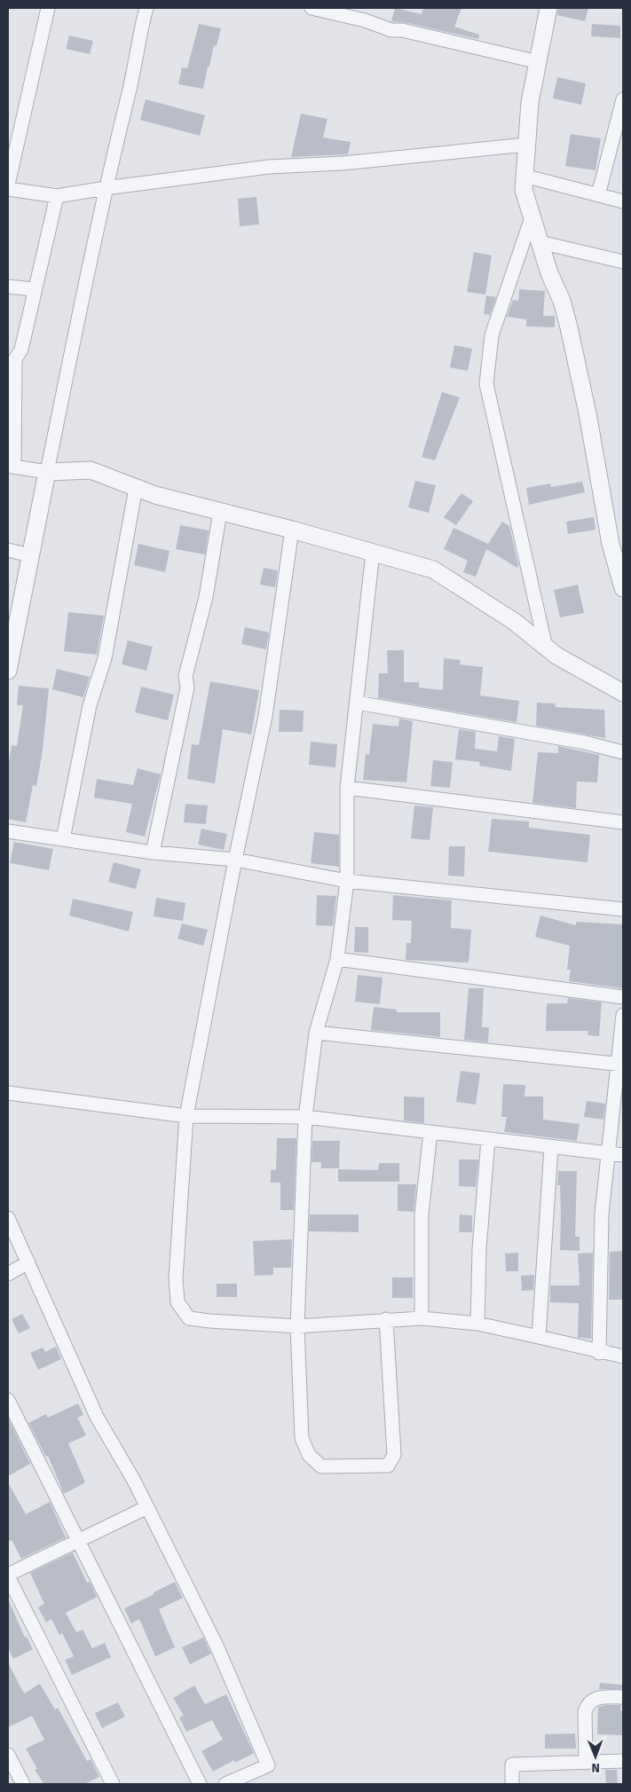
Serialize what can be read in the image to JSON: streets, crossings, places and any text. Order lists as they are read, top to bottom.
{
  "north": "bottom"
}
